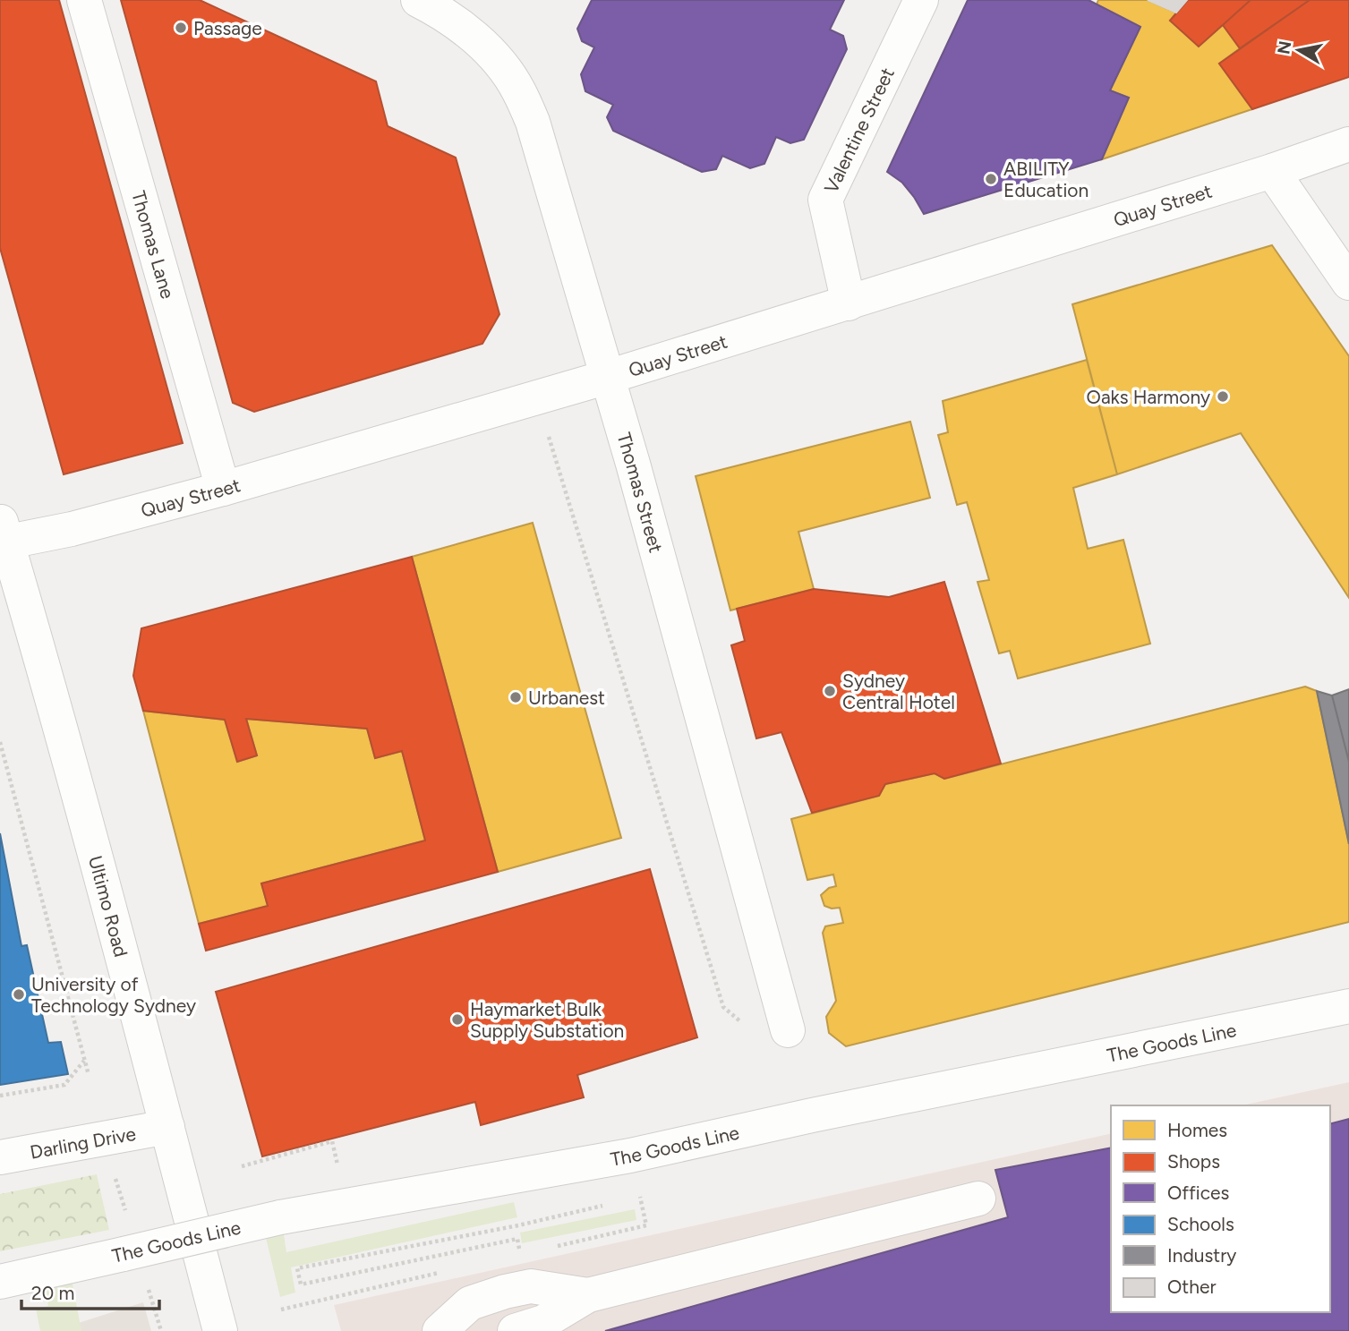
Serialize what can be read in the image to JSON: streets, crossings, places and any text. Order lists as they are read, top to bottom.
{
  "streets": {
    "street": [
      "Valentine Street",
      "Quay Street",
      "Thomas Lane",
      "Thomas Street",
      "Ultimo Road",
      "The Goods Line",
      "Darling Drive"
    ]
  },
  "crossings": [
    ["Valentine Street", "Quay Street"],
    ["Quay Street", "Thomas Lane"],
    ["Quay Street", "Thomas Street"],
    ["Quay Street", "Ultimo Road"],
    ["Ultimo Road", "Darling Drive"]
  ],
  "places": [
    "Passage",
    "ABILITY Education",
    "Oaks Harmony",
    "Sydney Central Hotel",
    "Urbanest",
    "University of Technology Sydney",
    "Haymarket Bulk Supply Substation"
  ],
  "legend": [
    "Homes",
    "Shops",
    "Offices",
    "Schools",
    "Industry",
    "Other"
  ],
  "scale_bar": "20 m",
  "north": "left"
}
